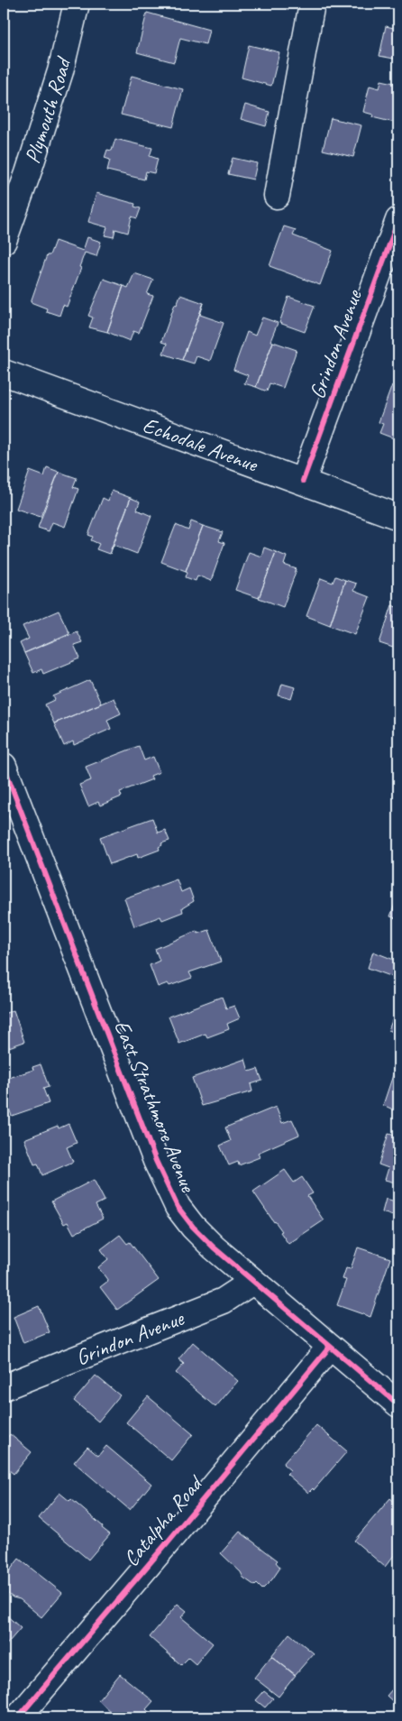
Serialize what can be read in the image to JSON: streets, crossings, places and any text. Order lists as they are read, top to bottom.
{
  "streets": {
    "street": [
      "Plymouth Road",
      "Grindon Avenue",
      "Echodale Avenue",
      "East Strathmore Avenue",
      "Catalpha Road"
    ]
  },
  "crossings": [
    ["Grindon Avenue", "Echodale Avenue"],
    ["Grindon Avenue", "East Strathmore Avenue"],
    ["East Strathmore Avenue", "Catalpha Road"]
  ]
}
